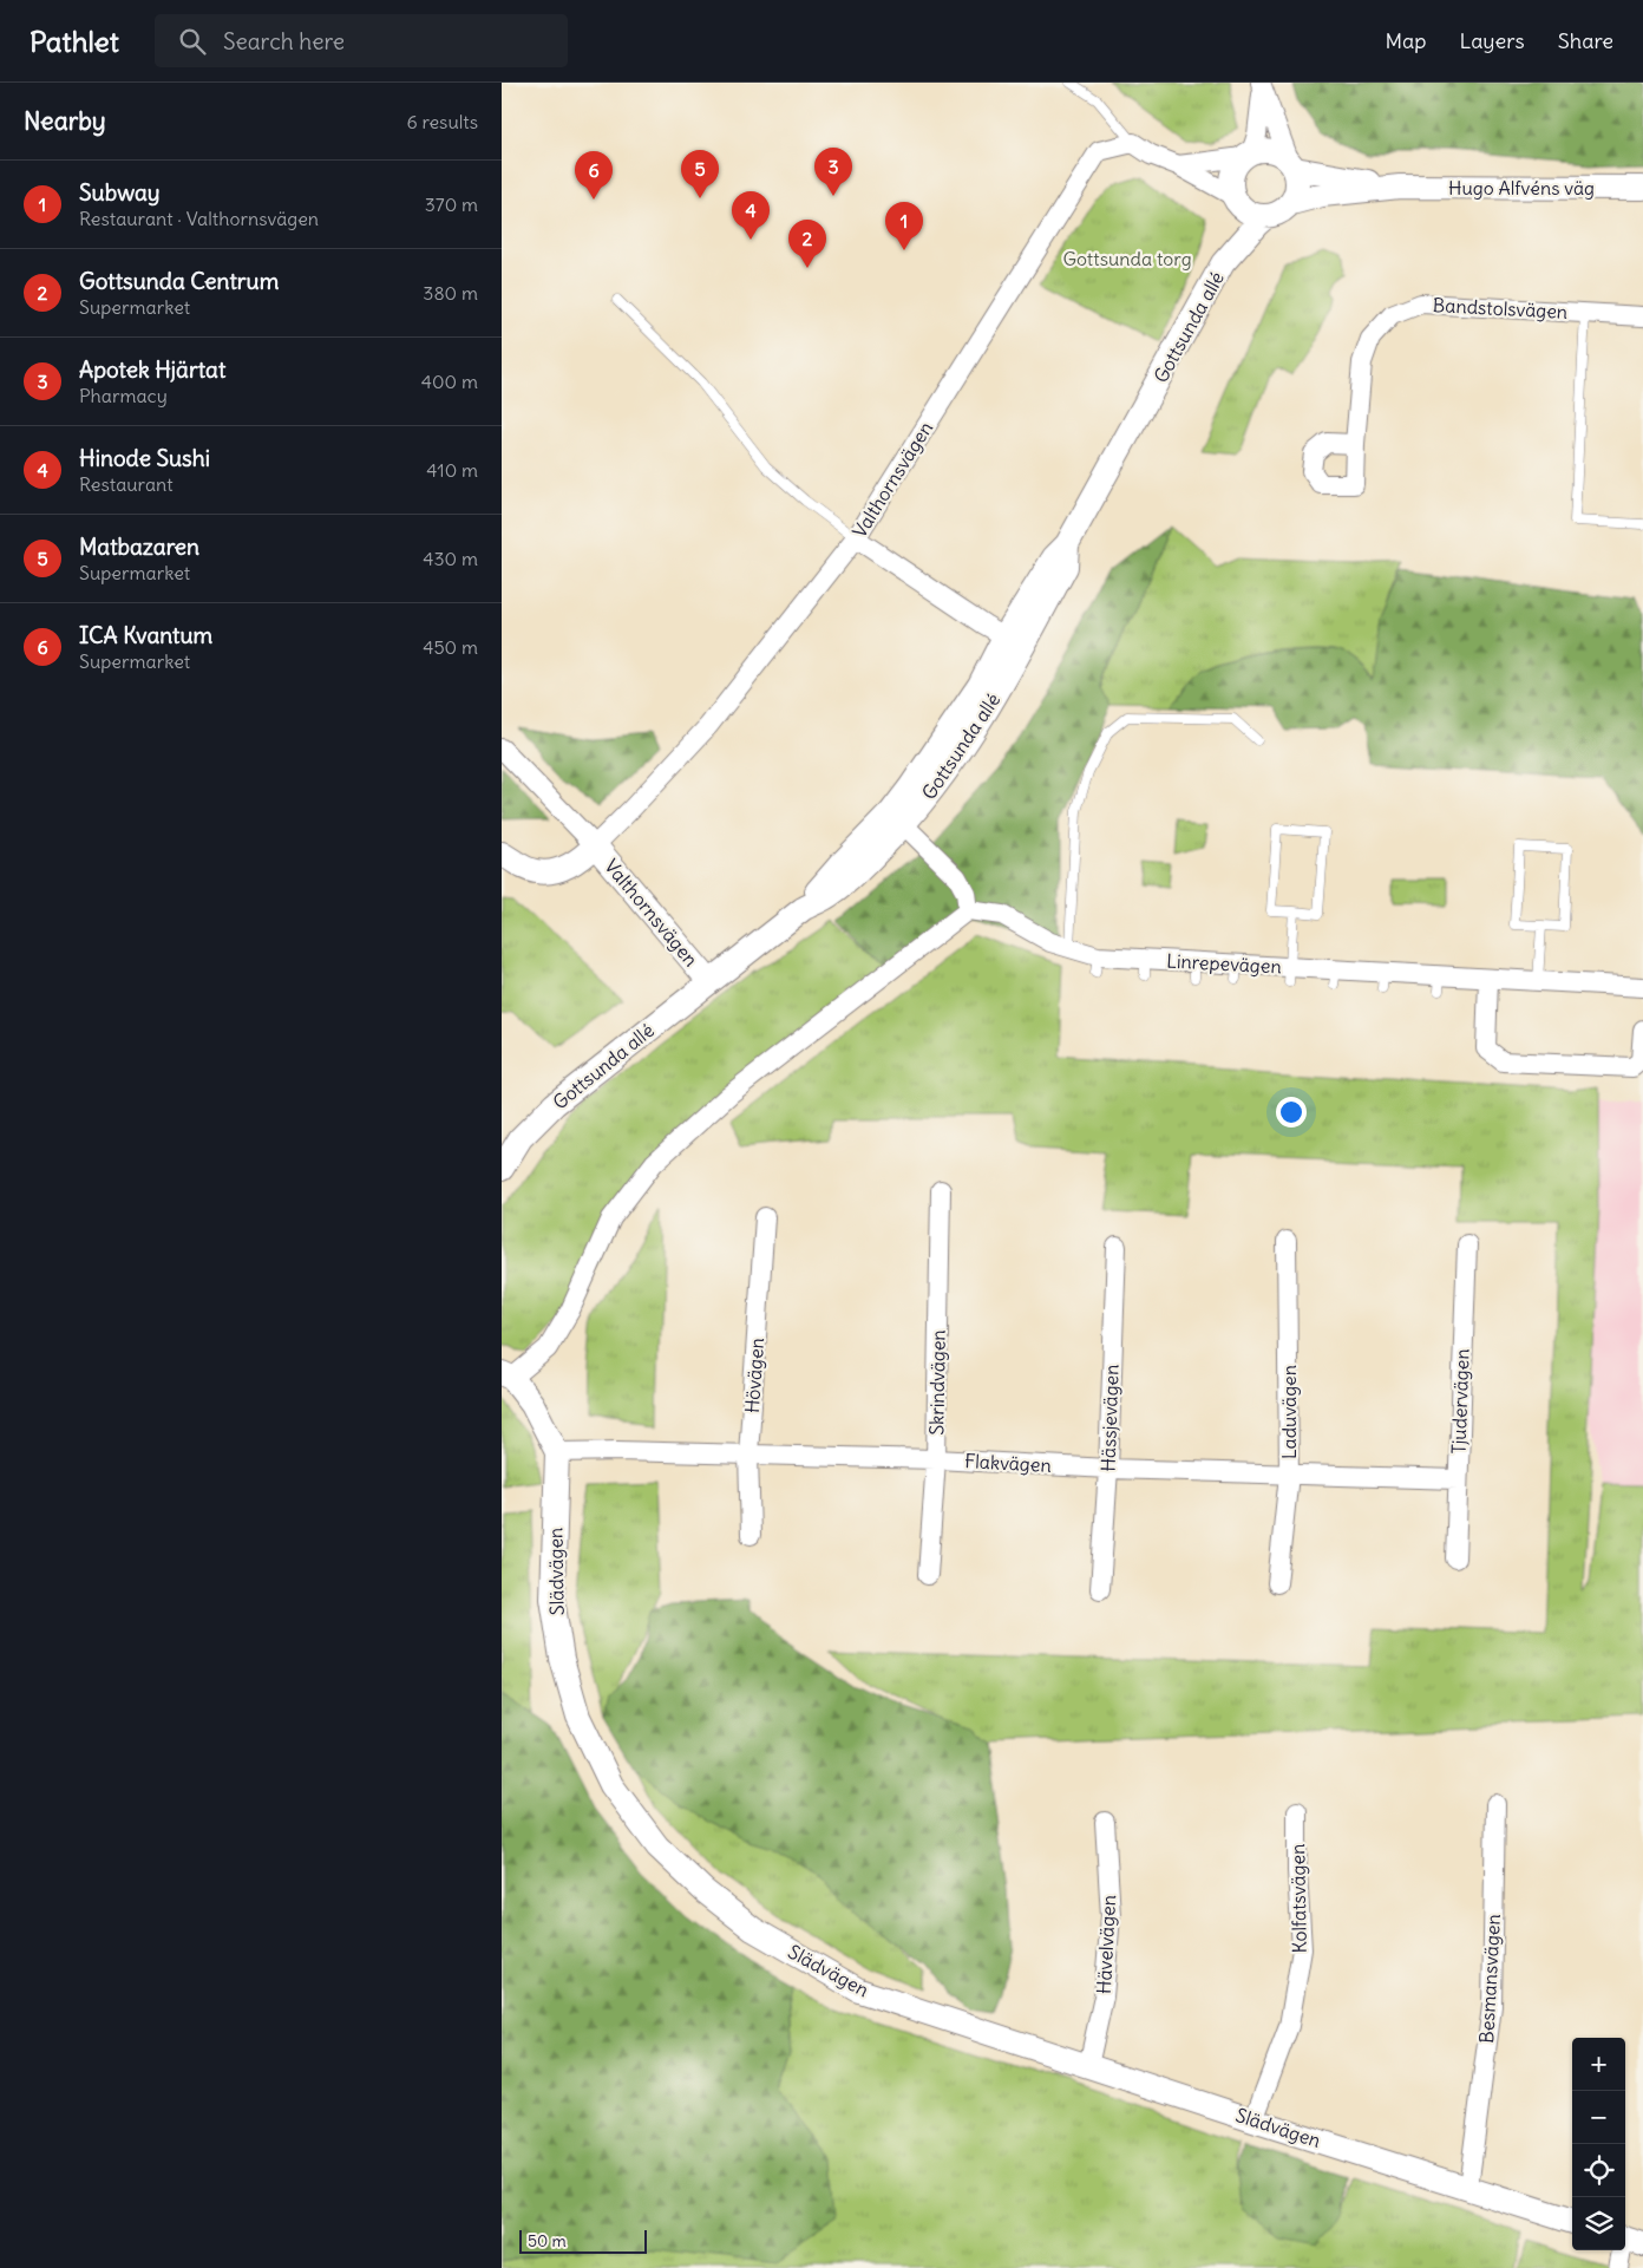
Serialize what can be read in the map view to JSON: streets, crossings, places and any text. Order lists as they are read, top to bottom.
{
  "streets": {
    "street": [
      "Hugo Alfvéns väg",
      "Bandstolsvägen",
      "Gottsunda allé",
      "Valthornsvägen",
      "Linrepevägen",
      "Hövägen",
      "Skrindvägen",
      "Tjudervägen",
      "Laduvägen",
      "Hässjevägen",
      "Flakvägen",
      "Slädvägen",
      "Kolfatsvägen",
      "Hävelvägen",
      "Besmansvägen"
    ]
  },
  "crossings": [
    ["Hugo Alfvéns väg", "Gottsunda allé"],
    ["Gottsunda allé", "Valthornsvägen"],
    ["Linrepevägen", "Slädvägen"],
    ["Hövägen", "Flakvägen"],
    ["Skrindvägen", "Flakvägen"],
    ["Tjudervägen", "Flakvägen"],
    ["Laduvägen", "Flakvägen"],
    ["Hässjevägen", "Flakvägen"],
    ["Flakvägen", "Slädvägen"],
    ["Slädvägen", "Kolfatsvägen"],
    ["Slädvägen", "Hävelvägen"],
    ["Slädvägen", "Besmansvägen"]
  ],
  "parks": ["Gottsunda torg"],
  "scale_bar": "50 m",
  "page": {
    "header": "Pathlet",
    "search": "Search here",
    "nav": ["Map", "Layers", "Share"],
    "heading": ["Nearby", "6 results"],
    "pins": [
      "3",
      "5",
      "6",
      "4",
      "1",
      "2"
    ],
    "list": [
      {
        "mark": "1",
        "name": "Subway",
        "note": "Restaurant · Valthornsvägen",
        "value": "370 m"
      },
      {
        "mark": "2",
        "name": "Gottsunda Centrum",
        "note": "Supermarket",
        "value": "380 m"
      },
      {
        "mark": "3",
        "name": "Apotek Hjärtat",
        "note": "Pharmacy",
        "value": "400 m"
      },
      {
        "mark": "4",
        "name": "Hinode Sushi",
        "note": "Restaurant",
        "value": "410 m"
      },
      {
        "mark": "5",
        "name": "Matbazaren",
        "note": "Supermarket",
        "value": "430 m"
      },
      {
        "mark": "6",
        "name": "ICA Kvantum",
        "note": "Supermarket",
        "value": "450 m"
      }
    ],
    "map_buttons": ["+", "−"],
    "scale": "50 m"
  }
}
